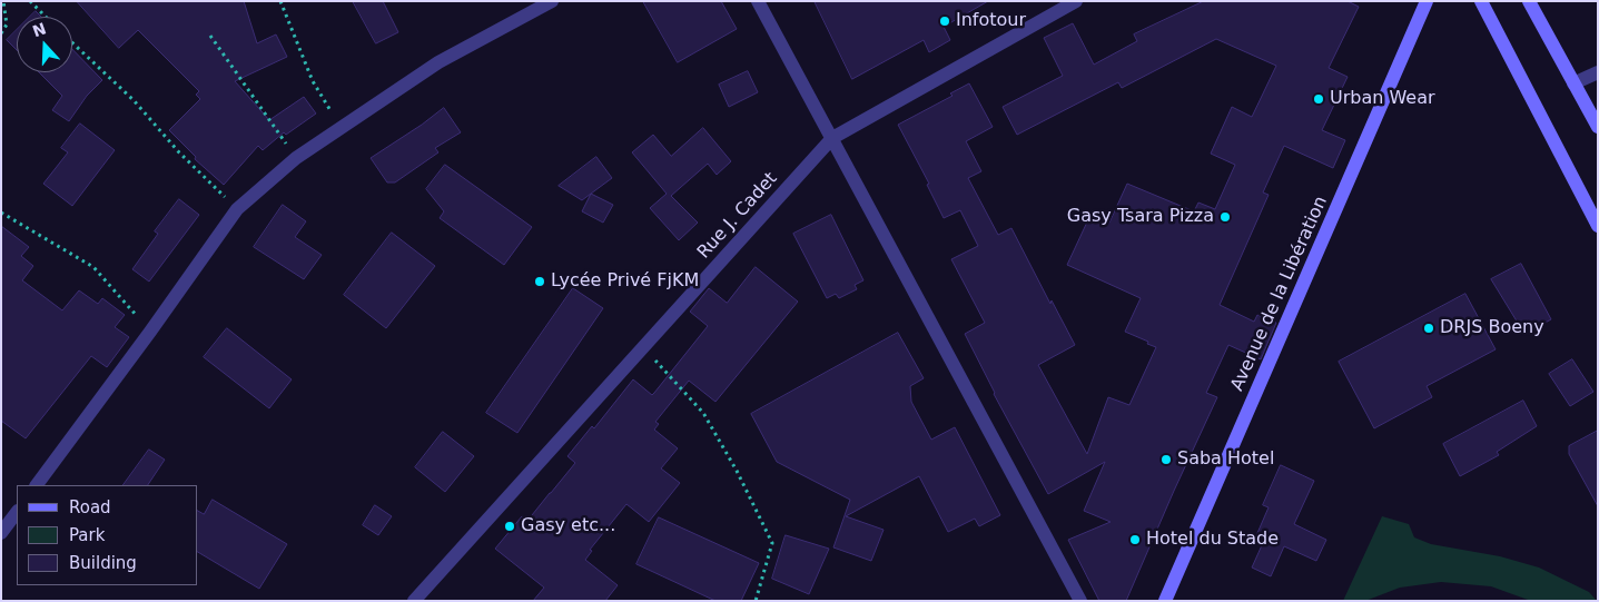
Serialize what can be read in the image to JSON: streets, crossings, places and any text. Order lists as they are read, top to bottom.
{
  "streets": {
    "main road": ["Avenue de la Libération"],
    "street": ["Rue J. Cadet"]
  },
  "places": [
    "Infotour",
    "Urban Wear",
    "Gasy Tsara Pizza",
    "Lycée Privé FjKM",
    "DRJS Boeny",
    "Saba Hotel",
    "Gasy etc...",
    "Hotel du Stade"
  ],
  "legend": ["Road", "Park", "Building"],
  "north": "top"
}
